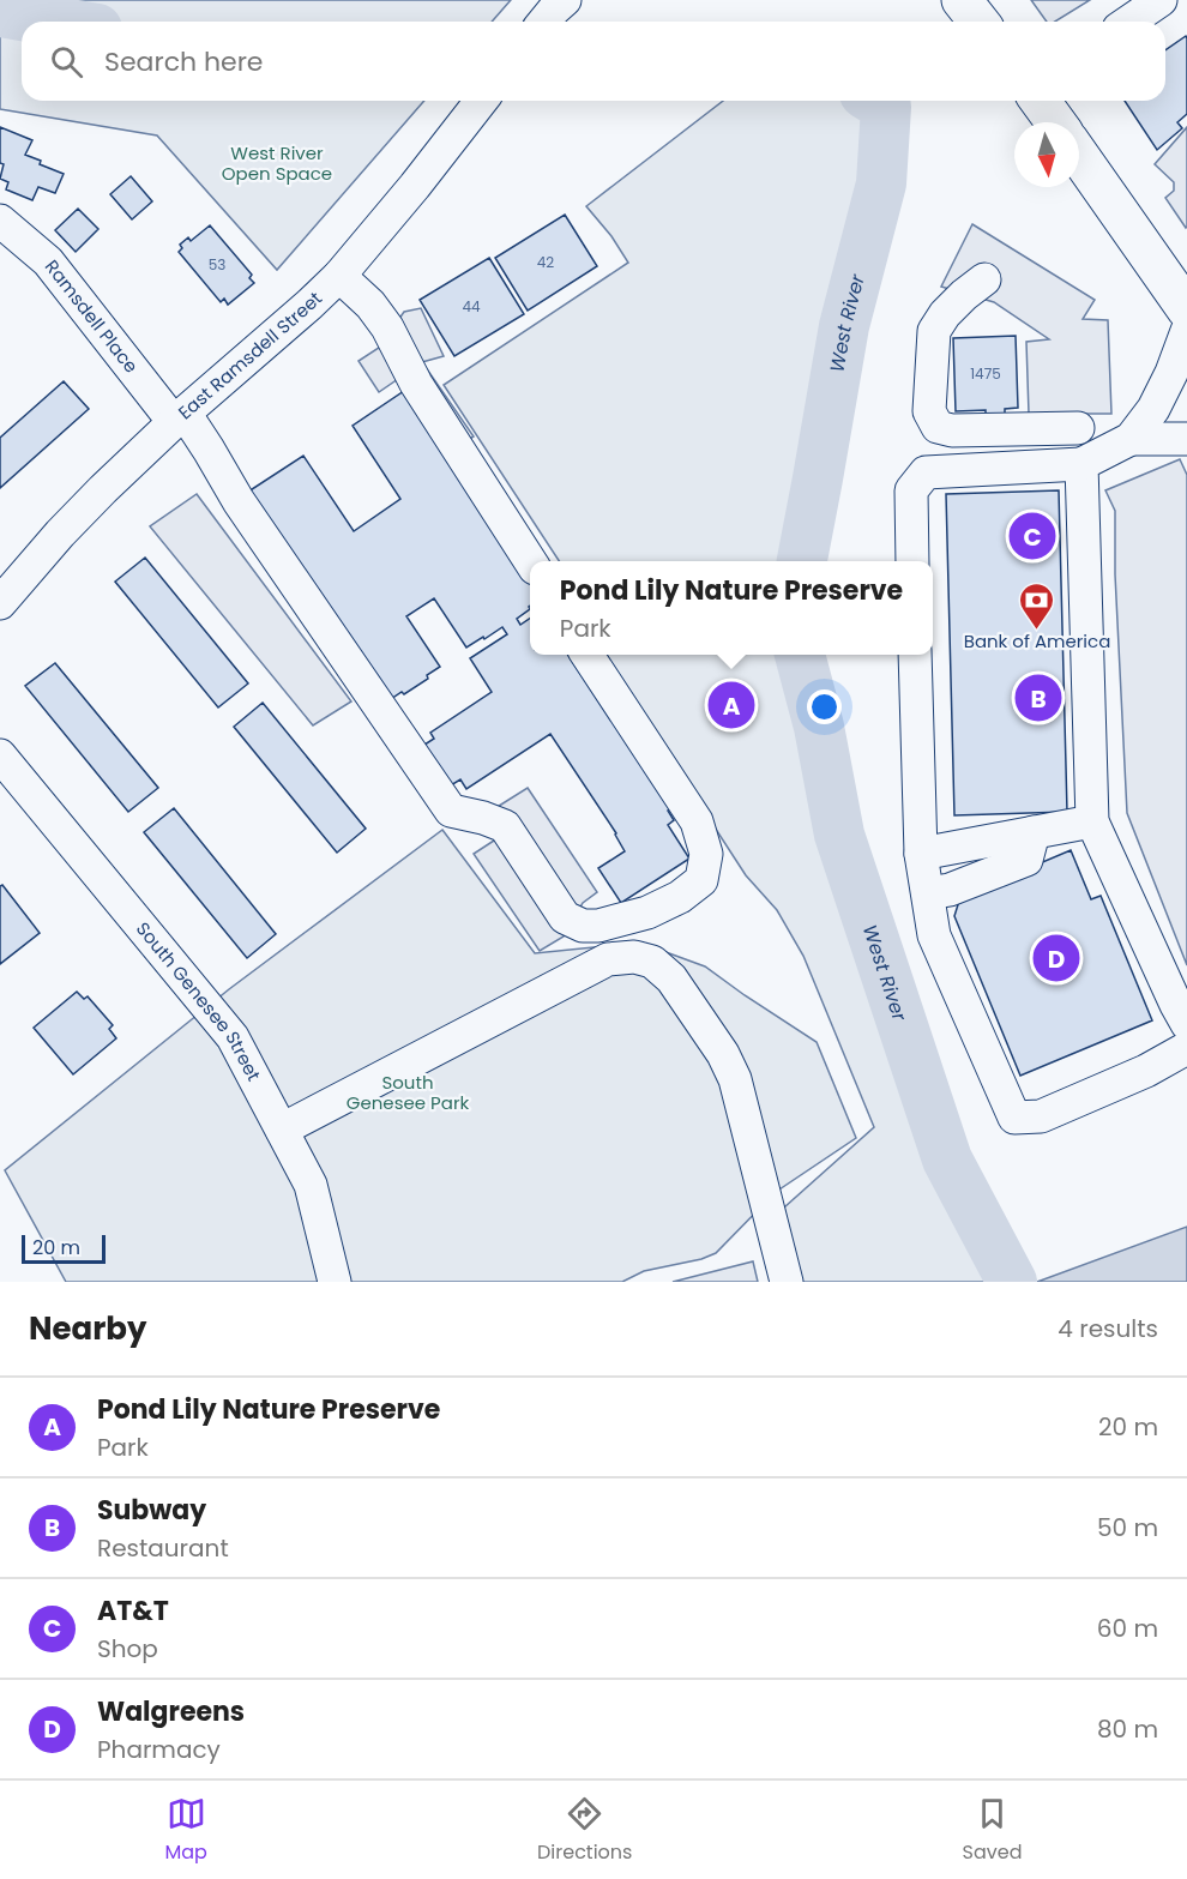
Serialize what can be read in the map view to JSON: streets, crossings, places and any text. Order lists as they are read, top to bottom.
{
  "streets": {
    "street": ["Ramsdell Place", "East Ramsdell Street", "South Genesee Street"]
  },
  "crossings": [
    ["Ramsdell Place", "East Ramsdell Street"]
  ],
  "water": ["West River"],
  "parks": ["West River Open Space", "South Genesee Park"],
  "places": {
    "bank": ["Bank of America"]
  },
  "house_numbers": [
    "42",
    "53",
    "44",
    "1475"
  ],
  "scale_bar": "20 m",
  "north": "bottom",
  "page": {
    "search": "Search here",
    "pins": [
      "C",
      "B",
      "A",
      "D"
    ],
    "popup": ["Pond Lily Nature Preserve", "Park"],
    "scale": "20 m",
    "heading": ["Nearby", "4 results"],
    "list": [
      {
        "mark": "A",
        "name": "Pond Lily Nature Preserve",
        "note": "Park",
        "value": "20 m"
      },
      {
        "mark": "B",
        "name": "Subway",
        "note": "Restaurant",
        "value": "50 m"
      },
      {
        "mark": "C",
        "name": "AT&T",
        "note": "Shop",
        "value": "60 m"
      },
      {
        "mark": "D",
        "name": "Walgreens",
        "note": "Pharmacy",
        "value": "80 m"
      }
    ],
    "nav": ["Map", "Directions", "Saved"]
  }
}
